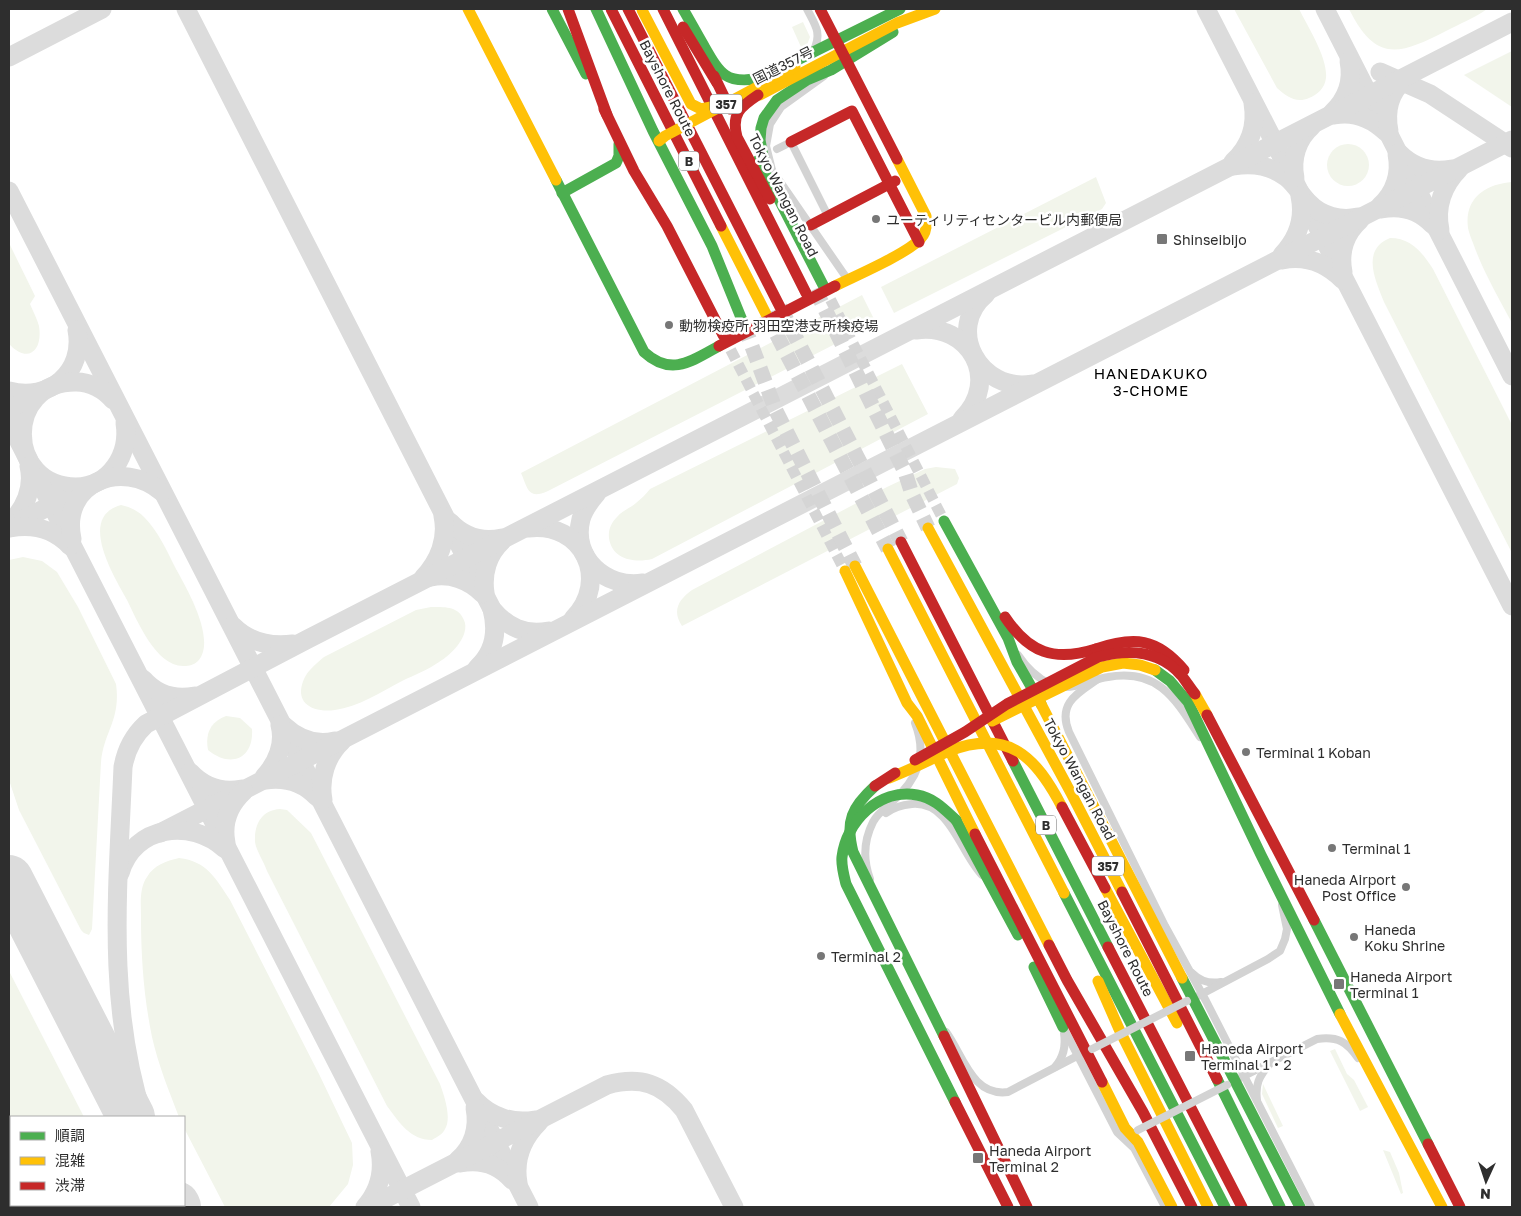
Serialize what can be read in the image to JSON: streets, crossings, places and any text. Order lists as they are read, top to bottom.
{
  "streets": {
    "main road": [
      "国道357号",
      "Bayshore Route",
      "357",
      "B",
      "Tokyo Wangan Road"
    ]
  },
  "crossings": [
    ["国道357号", "Tokyo Wangan Road"]
  ],
  "districts": ["HANEDAKUKO 3-CHOME"],
  "places": {
    "other": [
      "ユーティリティセンタービル内郵便局",
      "動物検疫所 羽田空港支所検疫場",
      "Terminal 1 Koban",
      "Terminal 1",
      "Haneda Airport Post Office",
      "Haneda Koku Shrine",
      "Terminal 2"
    ],
    "transit": [
      "Shinseibijo",
      "Haneda Airport Terminal 1",
      "Haneda Airport Terminal 1・2",
      "Haneda Airport Terminal 2"
    ]
  },
  "legend": ["順調", "混雑", "渋滞"],
  "north": "bottom"
}
